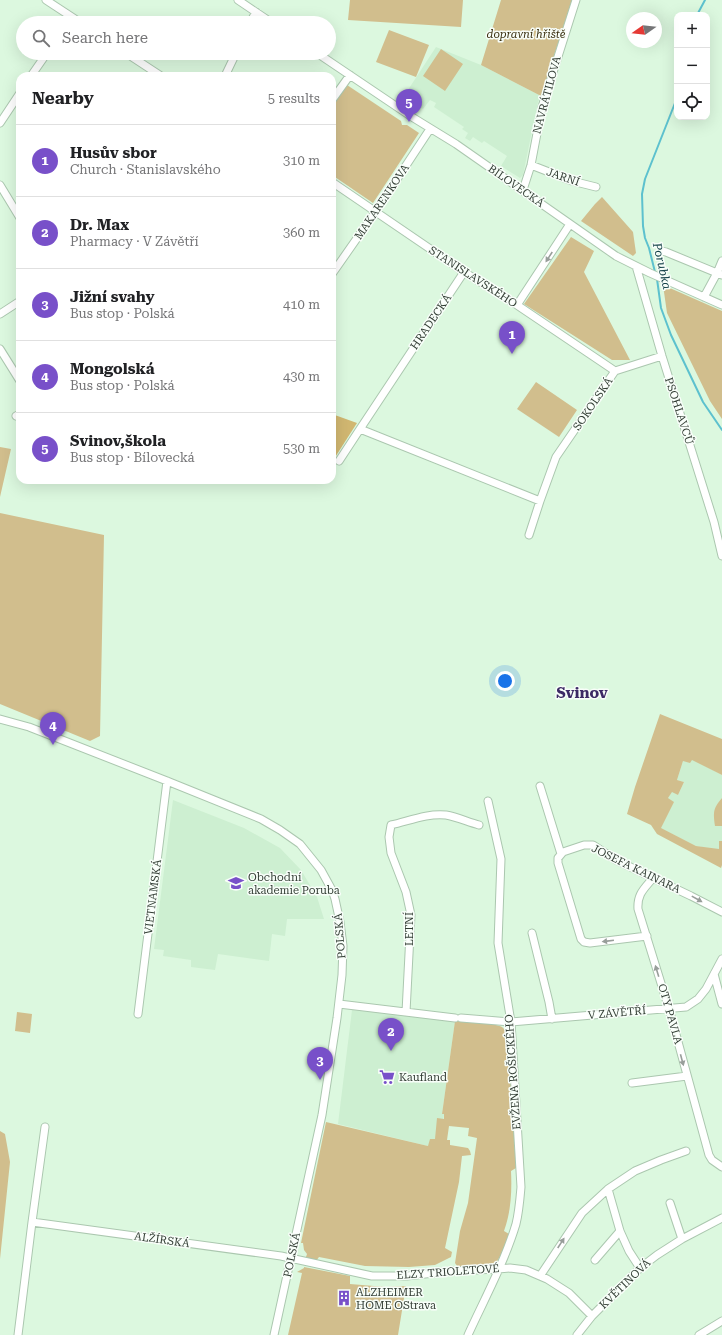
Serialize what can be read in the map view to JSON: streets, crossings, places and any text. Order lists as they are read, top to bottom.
{
  "streets": {
    "street": [
      "NAVRÁTILOVA",
      "JARNÍ",
      "BÍLOVECKÁ",
      "MAKARENKOVA",
      "STANISLAVSKÉHO",
      "HRADECKÁ",
      "SOKOLSKÁ",
      "PSOHLAVCŮ",
      "JOSEFA KAINARA",
      "VIETNAMSKÁ",
      "LETNÍ",
      "POLSKÁ",
      "V ZÁVĚTŘÍ",
      "OTY PAVLA",
      "EVŽENA ROŠICKÉHO",
      "ALŽÍRSKÁ",
      "ELZY TRIOLETOVÉ",
      "KVĚTINOVÁ"
    ]
  },
  "crossings": [
    ["NAVRÁTILOVA", "JARNÍ"],
    ["NAVRÁTILOVA", "BÍLOVECKÁ"],
    ["BÍLOVECKÁ", "MAKARENKOVA"],
    ["BÍLOVECKÁ", "PSOHLAVCŮ"],
    ["MAKARENKOVA", "STANISLAVSKÉHO"],
    ["STANISLAVSKÉHO", "HRADECKÁ"],
    ["STANISLAVSKÉHO", "SOKOLSKÁ"],
    ["SOKOLSKÁ", "PSOHLAVCŮ"],
    ["JOSEFA KAINARA", "OTY PAVLA"],
    ["VIETNAMSKÁ", "POLSKÁ"],
    ["LETNÍ", "V ZÁVĚTŘÍ"],
    ["POLSKÁ", "V ZÁVĚTŘÍ"],
    ["POLSKÁ", "ALŽÍRSKÁ"],
    ["POLSKÁ", "ELZY TRIOLETOVÉ"],
    ["V ZÁVĚTŘÍ", "OTY PAVLA"],
    ["V ZÁVĚTŘÍ", "EVŽENA ROŠICKÉHO"],
    ["EVŽENA ROŠICKÉHO", "ELZY TRIOLETOVÉ"],
    ["ALŽÍRSKÁ", "ELZY TRIOLETOVÉ"],
    ["ELZY TRIOLETOVÉ", "KVĚTINOVÁ"]
  ],
  "one_way": ["JOSEFA KAINARA"],
  "districts": ["Svinov"],
  "water": ["Porubka"],
  "parks": ["dopravní hřiště"],
  "places": {
    "school or university": ["Obchodní akademie Poruba"],
    "supermarket": ["Kaufland"],
    "building": ["ALZHEIMER HOME OStrava"]
  },
  "north": "left",
  "page": {
    "map_buttons": ["+", "−"],
    "search": "Search here",
    "heading": ["Nearby", "5 results"],
    "pins": [
      "5",
      "1",
      "4",
      "2",
      "3"
    ],
    "list": [
      {
        "mark": "1",
        "name": "Husův sbor",
        "note": "Church · Stanislavského",
        "value": "310 m"
      },
      {
        "mark": "2",
        "name": "Dr. Max",
        "note": "Pharmacy · V Závětří",
        "value": "360 m"
      },
      {
        "mark": "3",
        "name": "Jižní svahy",
        "note": "Bus stop · Polská",
        "value": "410 m"
      },
      {
        "mark": "4",
        "name": "Mongolská",
        "note": "Bus stop · Polská",
        "value": "430 m"
      },
      {
        "mark": "5",
        "name": "Svinov,škola",
        "note": "Bus stop · Bílovecká",
        "value": "530 m"
      }
    ]
  }
}
